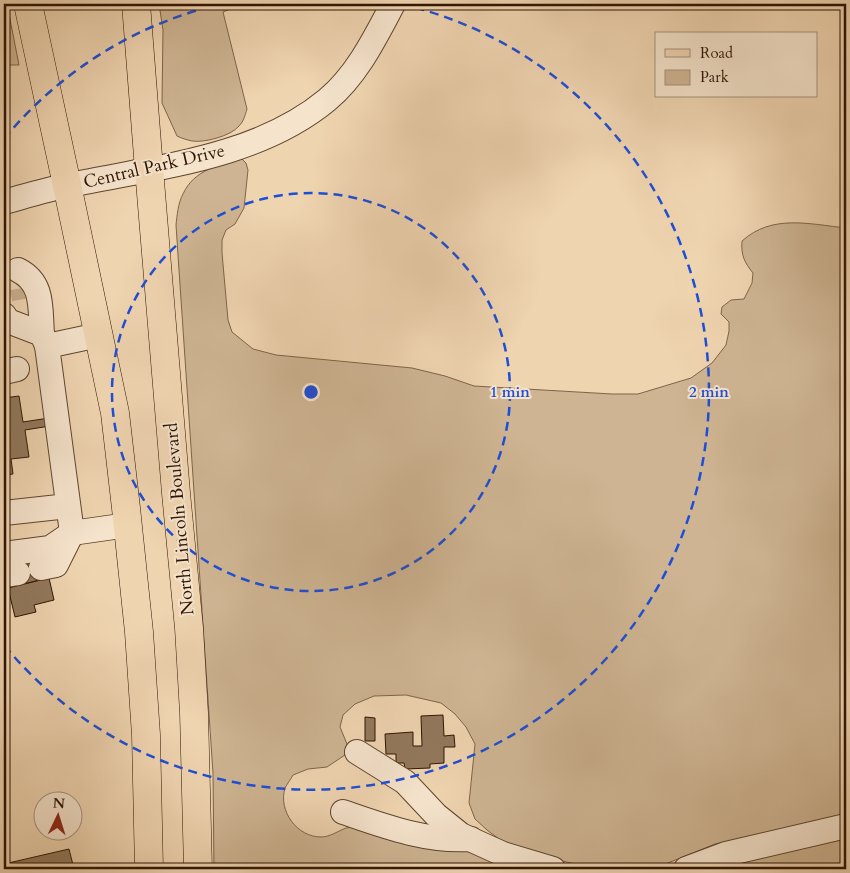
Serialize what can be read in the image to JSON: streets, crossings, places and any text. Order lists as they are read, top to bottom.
{
  "streets": {
    "main road": ["North Lincoln Boulevard"],
    "street": ["Central Park Drive"]
  },
  "crossings": [
    ["Central Park Drive", "North Lincoln Boulevard"]
  ],
  "legend": ["Road", "Park"],
  "north": "top",
  "rings": ["1 min", "2 min"]
}
